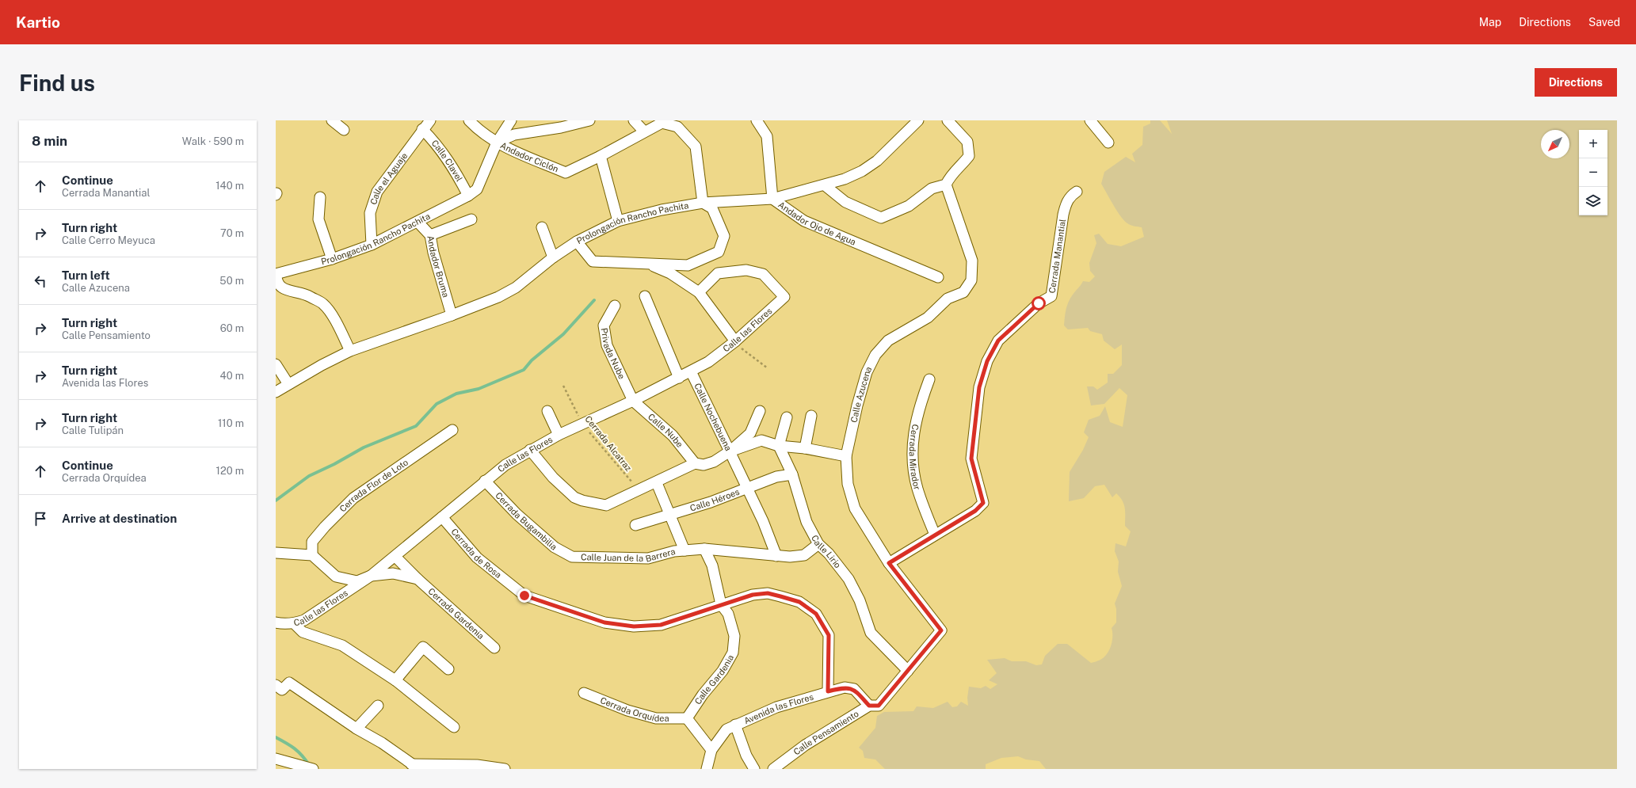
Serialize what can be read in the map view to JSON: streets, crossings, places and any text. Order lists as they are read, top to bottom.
{
  "streets": {
    "street": [
      "Andador Ciclón",
      "Calle Clavel",
      "Calle el Aguaje",
      "Andador Ojo de Agua",
      "Prolongación Rancho Pachita",
      "Cerrada Manantial",
      "Andador Bruma",
      "Calle las Flores",
      "Privada Nube",
      "Calle Azucena",
      "Calle Nochebuena",
      "Calle Nube",
      "Cerrada Mirador",
      "Cerrada Flor de Loto",
      "Calle Héroes",
      "Cerrada Bugambilia",
      "Calle Lirio",
      "Cerrada de Rosa",
      "Calle Juan de la Barrera",
      "Cerrada Gardenia",
      "Calle Gardenia",
      "Cerrada Orquídea",
      "Avenida las Flores",
      "Calle Pensamiento"
    ],
    "path": ["Cerrada Alcatraz"]
  },
  "crossings": [
    ["Andador Ciclón", "Prolongación Rancho Pachita"],
    ["Calle Clavel", "Calle el Aguaje"],
    ["Calle Clavel", "Prolongación Rancho Pachita"],
    ["Calle el Aguaje", "Prolongación Rancho Pachita"],
    ["Andador Ojo de Agua", "Prolongación Rancho Pachita"],
    ["Prolongación Rancho Pachita", "Andador Bruma"],
    ["Cerrada Manantial", "Cerrada Mirador"],
    ["Calle las Flores", "Privada Nube"],
    ["Calle las Flores", "Calle Nochebuena"],
    ["Calle las Flores", "Calle Nube"],
    ["Calle las Flores", "Cerrada Alcatraz"],
    ["Calle las Flores", "Cerrada Bugambilia"],
    ["Calle las Flores", "Cerrada de Rosa"],
    ["Calle las Flores", "Cerrada Gardenia"],
    ["Privada Nube", "Calle Nube"],
    ["Calle Azucena", "Calle Nochebuena"],
    ["Calle Azucena", "Calle Pensamiento"],
    ["Calle Nochebuena", "Calle Lirio"],
    ["Calle Héroes", "Calle Lirio"],
    ["Calle Héroes", "Calle Juan de la Barrera"],
    ["Cerrada Bugambilia", "Calle Juan de la Barrera"],
    ["Calle Lirio", "Calle Juan de la Barrera"],
    ["Calle Lirio", "Calle Pensamiento"],
    ["Cerrada de Rosa", "Calle Gardenia"],
    ["Calle Juan de la Barrera", "Calle Gardenia"],
    ["Calle Gardenia", "Cerrada Orquídea"],
    ["Avenida las Flores", "Calle Pensamiento"]
  ],
  "north": "bottom left",
  "page": {
    "header": "Kartio",
    "nav": ["Map", "Directions", "Saved"],
    "buttons": "Directions",
    "title": "Find us",
    "heading": ["8 min", "Walk · 590 m"],
    "map_buttons": ["+", "−"],
    "list": [
      ["Continue", "Cerrada Manantial", "140 m"],
      ["Turn right", "Calle Cerro Meyuca", "70 m"],
      ["Turn left", "Calle Azucena", "50 m"],
      ["Turn right", "Calle Pensamiento", "60 m"],
      ["Turn right", "Avenida las Flores", "40 m"],
      ["Turn right", "Calle Tulipán", "110 m"],
      ["Continue", "Cerrada Orquídea", "120 m"],
      "Arrive at destination"
    ]
  }
}
